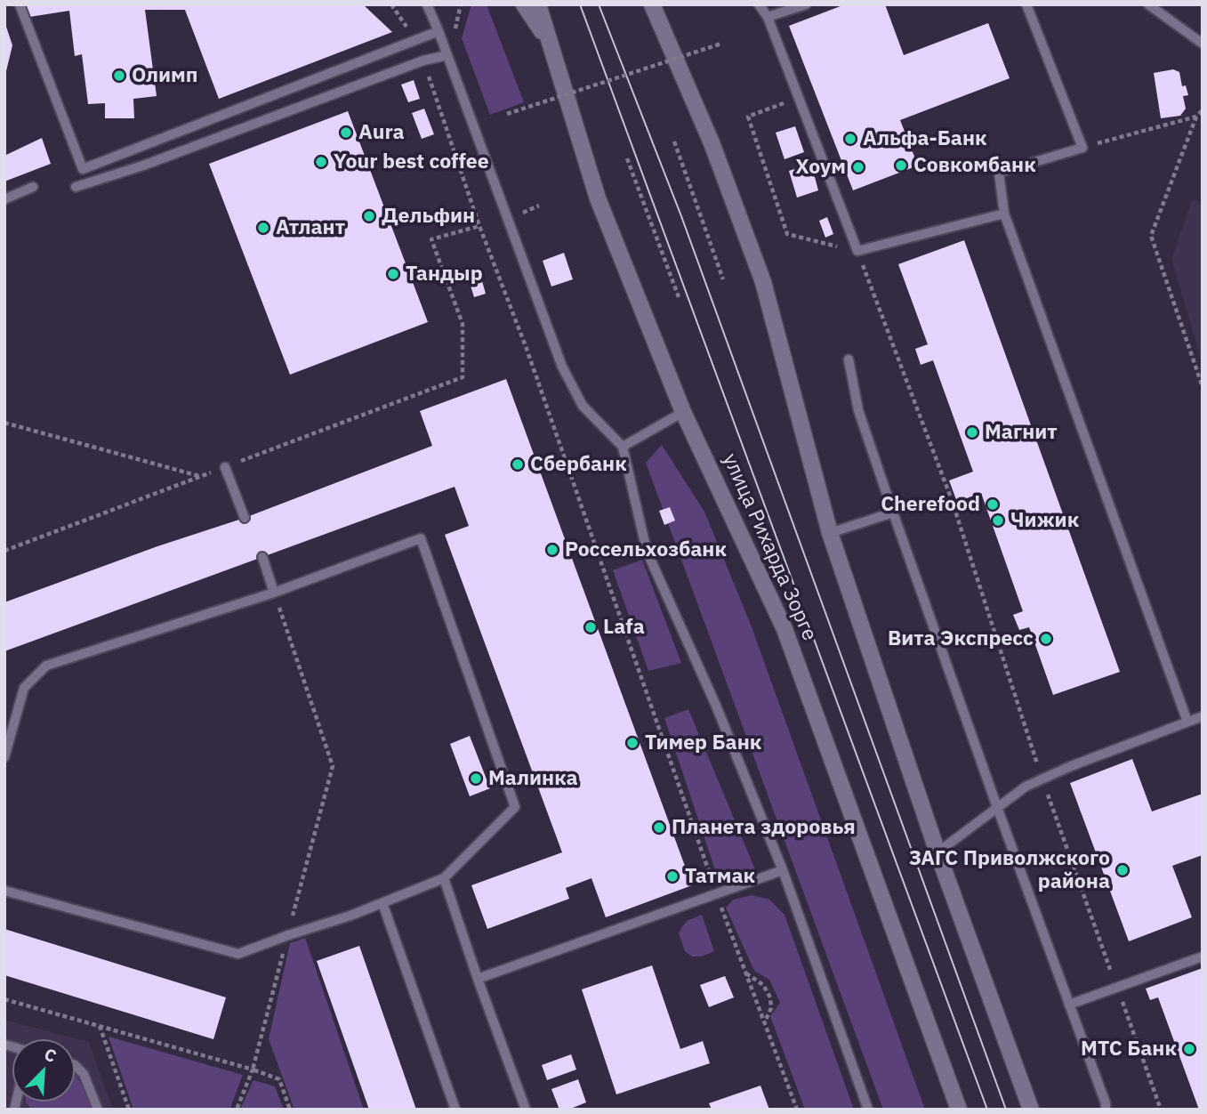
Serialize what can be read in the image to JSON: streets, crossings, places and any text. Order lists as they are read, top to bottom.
{
  "streets": {
    "main road": ["улица Рихарда Зорге"]
  },
  "places": [
    "Олимп",
    "Aura",
    "Альфа-Банк",
    "Your best coffee",
    "Совкомбанк",
    "Хоум",
    "Дельфин",
    "Атлант",
    "Тандыр",
    "Магнит",
    "Сбербанк",
    "Cherefood",
    "Чижик",
    "Россельхозбанк",
    "Lafa",
    "Вита Экспресс",
    "Тимер Банк",
    "Малинка",
    "Планета здоровья",
    "ЗАГС Приволжского района",
    "Татмак",
    "МТС Банк"
  ],
  "north": "top right"
}
